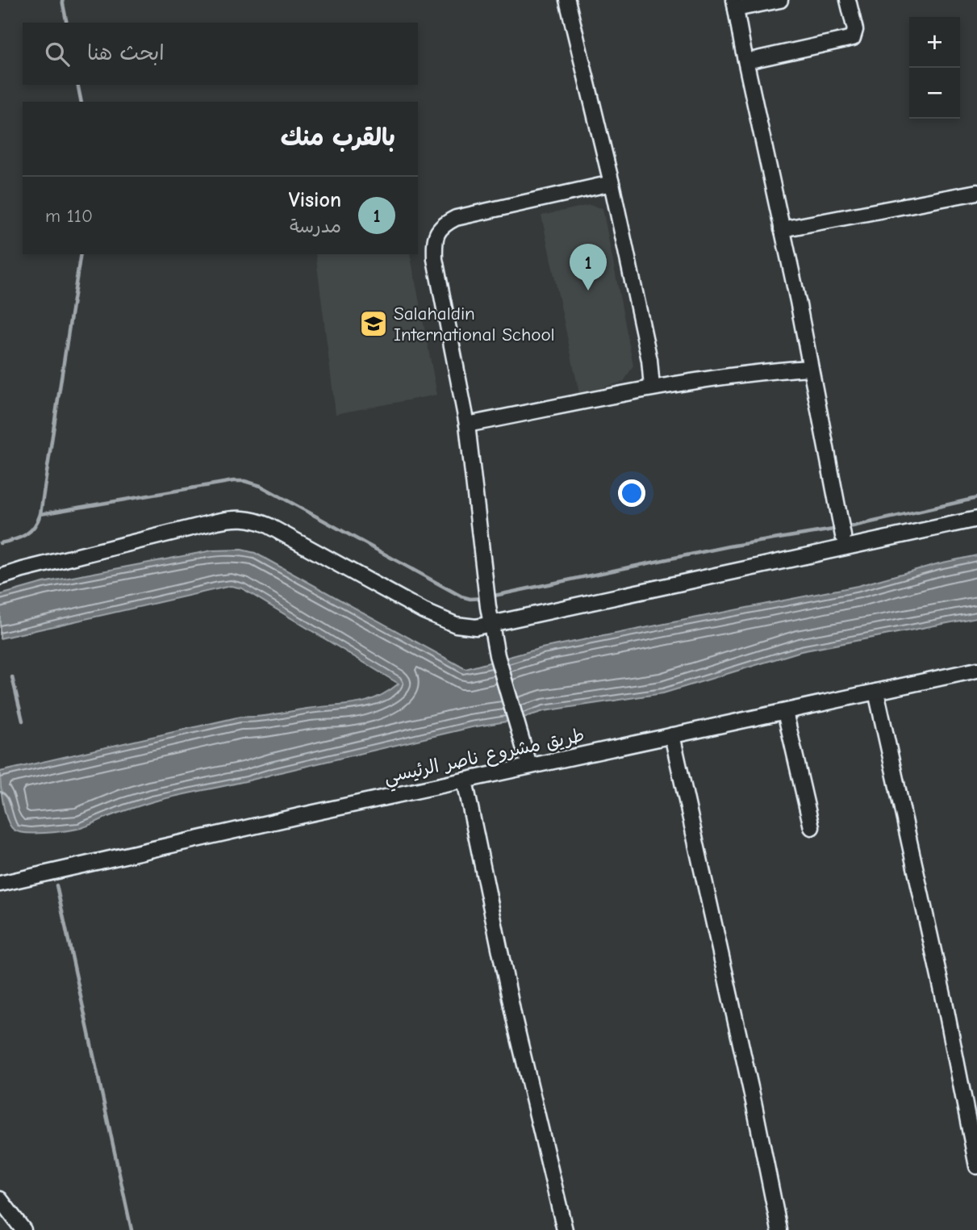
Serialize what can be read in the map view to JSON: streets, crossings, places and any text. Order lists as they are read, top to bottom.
{
  "streets": {
    "street": ["طريق مشروع ناصر الرئيسي"]
  },
  "places": {
    "school or university": ["Salahaldin International School"]
  },
  "page": {
    "map_buttons": ["+", "−"],
    "search": "ابحث هنا",
    "heading": "بالقرب منك",
    "list": [
      {
        "mark": "1",
        "name": "Vision",
        "note": "مدرسة",
        "value": "110 m"
      }
    ],
    "pins": "1"
  }
}
